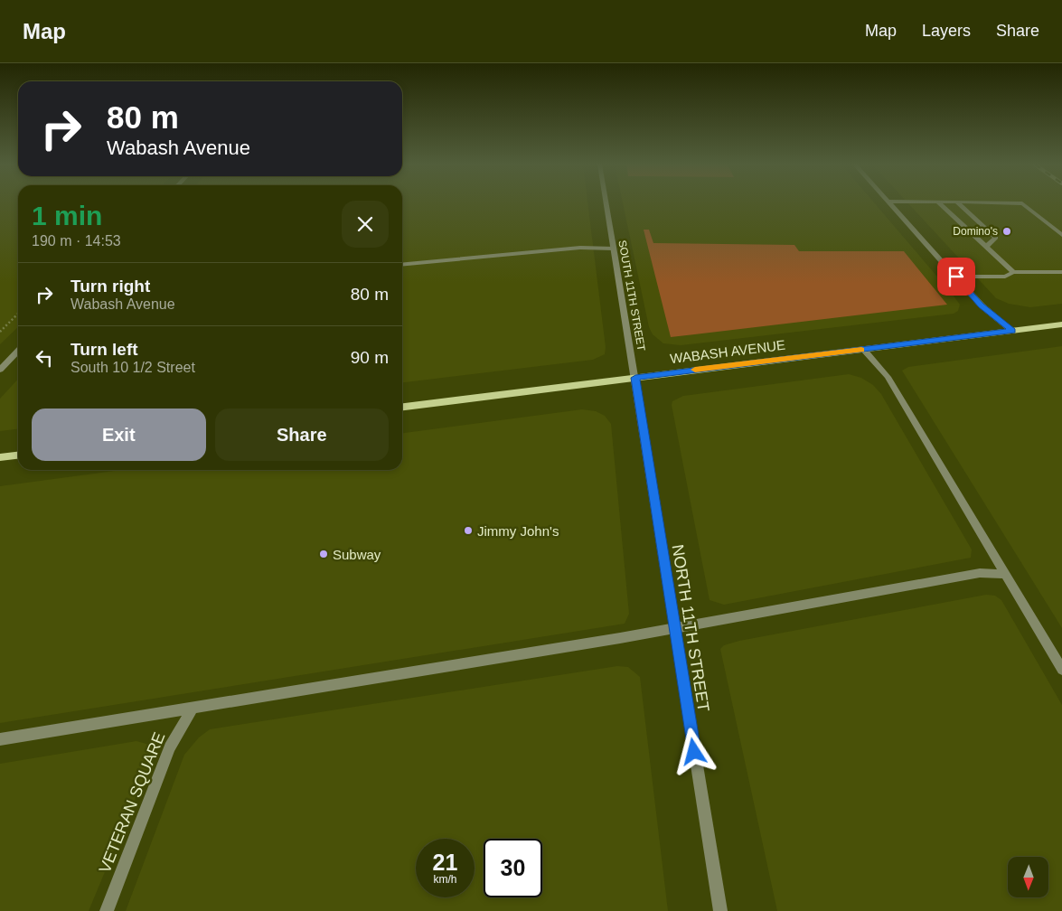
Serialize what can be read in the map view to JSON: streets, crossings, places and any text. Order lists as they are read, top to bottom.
{
  "streets": {
    "main road": ["WABASH AVENUE"],
    "street": ["SOUTH 11TH STREET", "NORTH 11TH STREET", "VETERAN SQUARE"]
  },
  "crossings": [
    ["SOUTH 11TH STREET", "WABASH AVENUE"],
    ["SOUTH 11TH STREET", "NORTH 11TH STREET"],
    ["WABASH AVENUE", "NORTH 11TH STREET"]
  ],
  "places": ["Domino's", "Jimmy John's", "Subway"],
  "north": "bottom",
  "page": {
    "header": "Map",
    "nav": ["Map", "Layers", "Share"],
    "turn": ["80 m", "Wabash Avenue"],
    "heading": ["1 min", "190 m · 14:53"],
    "list": [
      {
        "name": "Turn right",
        "note": "Wabash Avenue",
        "value": "80 m"
      },
      {
        "name": "Turn left",
        "note": "South 10 1/2 Street",
        "value": "90 m"
      }
    ],
    "buttons": ["Exit", "Share"],
    "speed": "21 km/h",
    "limit": "30"
  }
}
